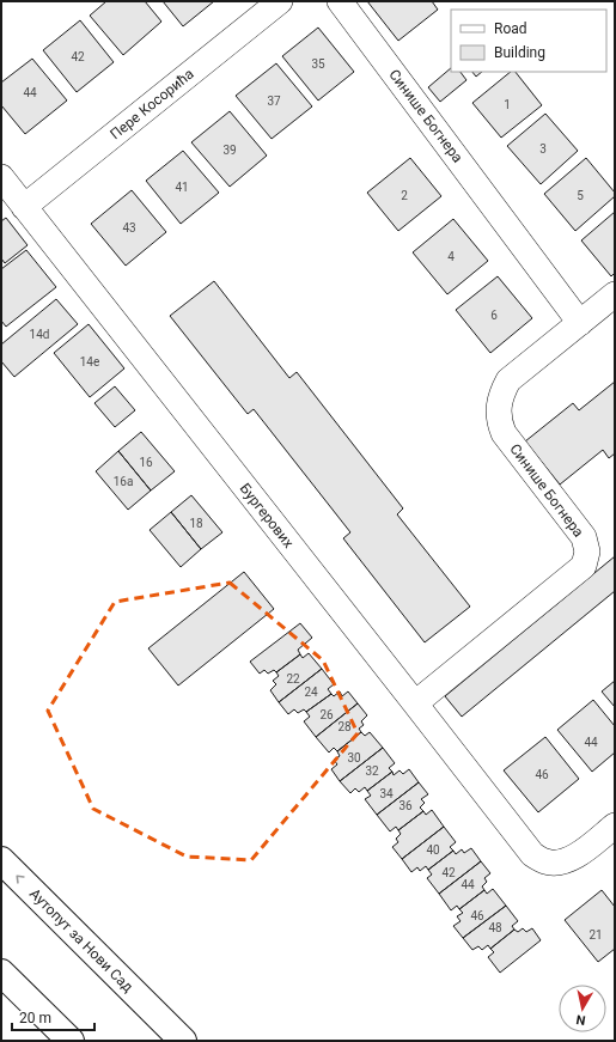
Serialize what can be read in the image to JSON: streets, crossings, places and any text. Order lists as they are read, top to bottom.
{
  "streets": {
    "main road": ["Аутопут за Нови Сад"],
    "street": ["Пере Косорића", "Синише Богнера", "Бургерових"]
  },
  "crossings": [
    ["Пере Косорића", "Бургерових"],
    ["Синише Богнера", "Бургерових"]
  ],
  "house_numbers": [
    "42",
    "35",
    "44",
    "37",
    "1",
    "3",
    "39",
    "41",
    "2",
    "5",
    "43",
    "4",
    "6",
    "14d",
    "14e",
    "16",
    "16a",
    "18",
    "22",
    "24",
    "26",
    "28",
    "44",
    "30",
    "32",
    "46",
    "34",
    "36",
    "40",
    "42",
    "44",
    "46",
    "48",
    "21"
  ],
  "legend": ["Road", "Building"],
  "scale_bar": "20 m",
  "north": "bottom"
}
